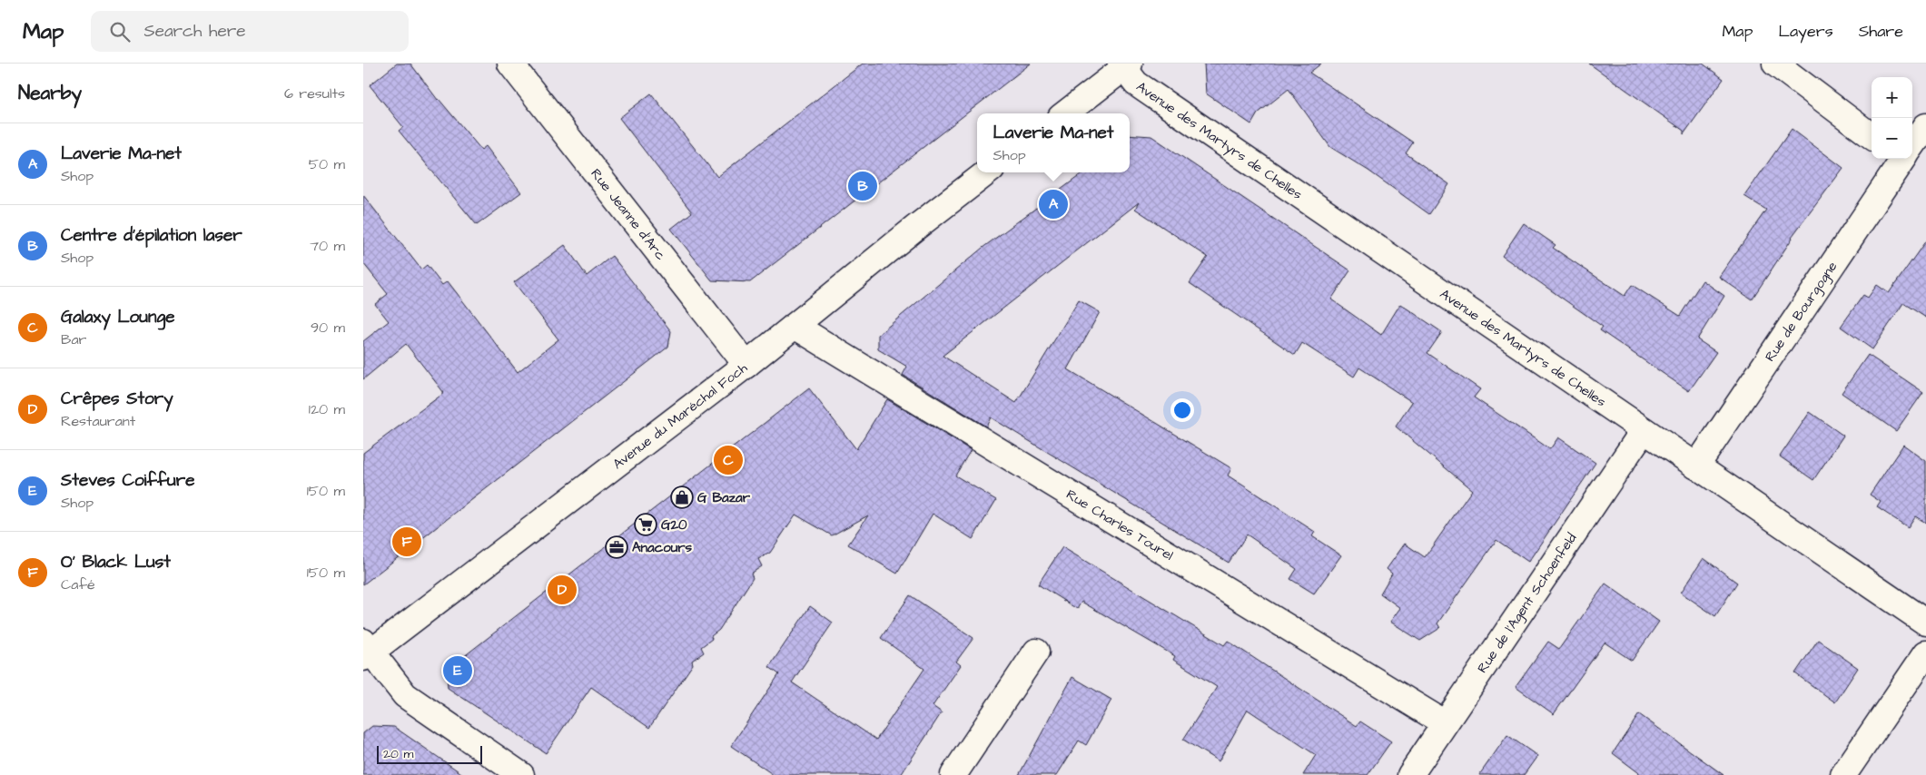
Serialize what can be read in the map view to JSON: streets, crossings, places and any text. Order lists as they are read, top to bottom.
{
  "streets": {
    "street": [
      "Avenue des Martyrs de Chelles",
      "Rue Jeanne d'Arc",
      "Rue de Bourgogne",
      "Avenue du Maréchal Foch",
      "Rue Charles Tourel",
      "Rue de l'Agent Schoenfeld"
    ]
  },
  "crossings": [
    ["Avenue des Martyrs de Chelles", "Rue de Bourgogne"],
    ["Avenue des Martyrs de Chelles", "Rue de l'Agent Schoenfeld"],
    ["Rue Jeanne d'Arc", "Avenue du Maréchal Foch"],
    ["Avenue du Maréchal Foch", "Rue Charles Tourel"],
    ["Rue Charles Tourel", "Rue de l'Agent Schoenfeld"]
  ],
  "places": {
    "shop": ["G Bazar"],
    "supermarket": ["G20"],
    "office": ["Anacours"]
  },
  "scale_bar": "20 m",
  "page": {
    "header": "Map",
    "search": "Search here",
    "nav": ["Map", "Layers", "Share"],
    "heading": ["Nearby", "6 results"],
    "map_buttons": ["+", "−"],
    "popup": ["Laverie Ma-net", "Shop"],
    "list": [
      {
        "mark": "A",
        "name": "Laverie Ma-net",
        "note": "Shop",
        "value": "50 m"
      },
      {
        "mark": "B",
        "name": "Centre d'épilation laser",
        "note": "Shop",
        "value": "70 m"
      },
      {
        "mark": "C",
        "name": "Galaxy Lounge",
        "note": "Bar",
        "value": "90 m"
      },
      {
        "mark": "D",
        "name": "Crêpes Story",
        "note": "Restaurant",
        "value": "120 m"
      },
      {
        "mark": "E",
        "name": "Steves Coiffure",
        "note": "Shop",
        "value": "150 m"
      },
      {
        "mark": "F",
        "name": "O' Black Lust",
        "note": "Café",
        "value": "150 m"
      }
    ],
    "pins": [
      "B",
      "A",
      "C",
      "F",
      "D",
      "E"
    ],
    "scale": "20 m"
  }
}
